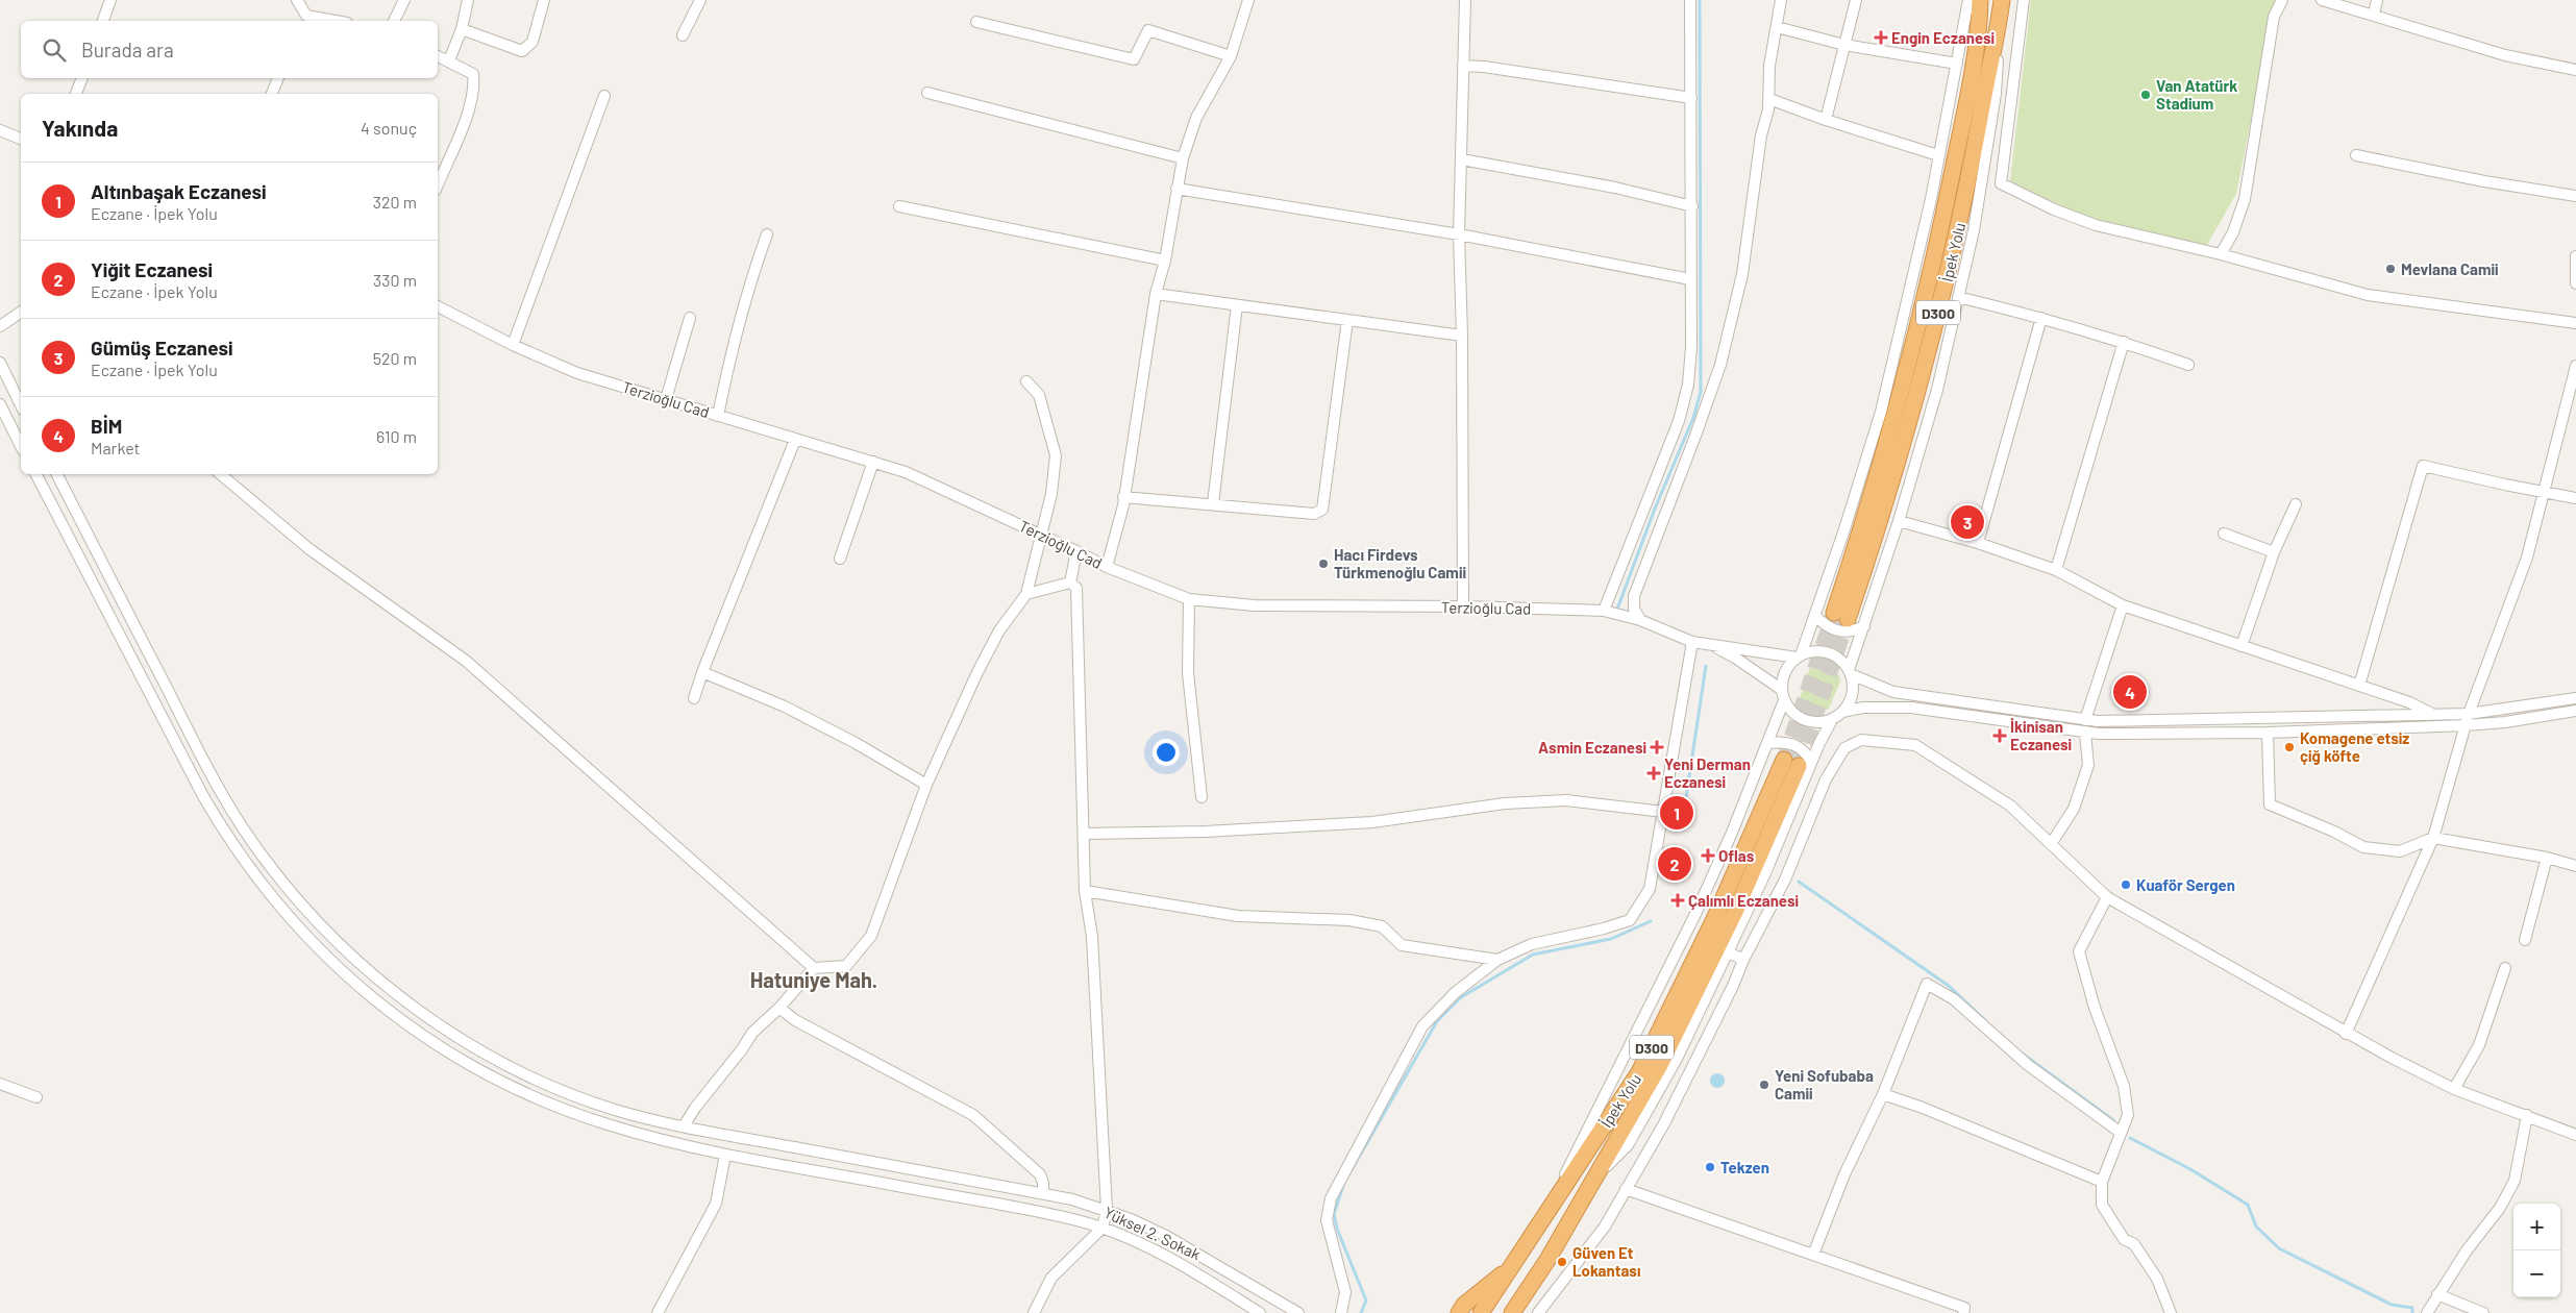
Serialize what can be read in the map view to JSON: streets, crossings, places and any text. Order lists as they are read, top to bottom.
{
  "streets": {
    "highway": ["İpek Yolu", "D300"],
    "street": ["Terzioğlu Cad", "Yüksel 2. Sokak"]
  },
  "districts": ["Hatuniye Mah."],
  "places": {
    "health": [
      "Engin Eczanesi",
      "İkinisan Eczanesi",
      "Asmin Eczanesi",
      "Yeni Derman Eczanesi",
      "Oflas",
      "Çalımlı Eczanesi"
    ],
    "other": [
      "Van Atatürk Stadium",
      "Mevlana Camii",
      "Hacı Firdevs Türkmenoğlu Camii",
      "Komagene etsiz çiğ köfte",
      "Kuaför Sergen",
      "Yeni Sofubaba Camii",
      "Tekzen",
      "Güven Et Lokantası"
    ]
  },
  "page": {
    "search": "Burada ara",
    "heading": ["Yakında", "4 sonuç"],
    "list": [
      {
        "mark": "1",
        "name": "Altınbaşak Eczanesi",
        "note": "Eczane · İpek Yolu",
        "value": "320 m"
      },
      {
        "mark": "2",
        "name": "Yiğit Eczanesi",
        "note": "Eczane · İpek Yolu",
        "value": "330 m"
      },
      {
        "mark": "3",
        "name": "Gümüş Eczanesi",
        "note": "Eczane · İpek Yolu",
        "value": "520 m"
      },
      {
        "mark": "4",
        "name": "BİM",
        "note": "Market",
        "value": "610 m"
      }
    ],
    "pins": [
      "3",
      "4",
      "1",
      "2"
    ],
    "map_buttons": ["+", "−"]
  }
}
